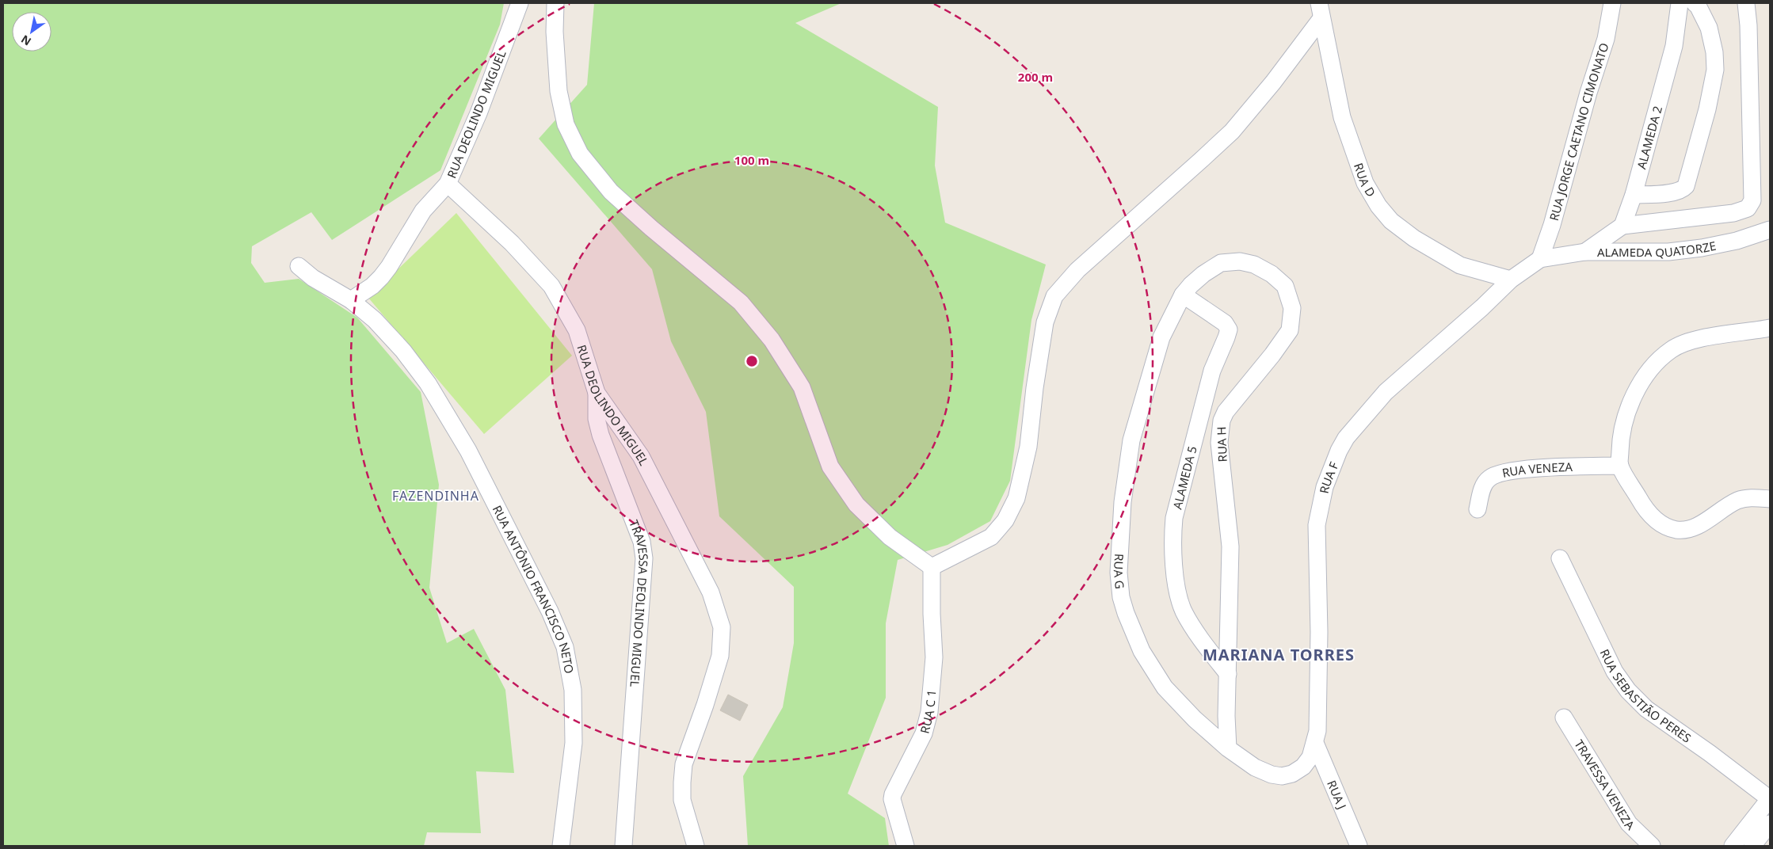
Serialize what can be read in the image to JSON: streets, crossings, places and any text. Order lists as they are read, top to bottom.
{
  "streets": {
    "street": [
      "RUA DEOLINDO MIGUEL",
      "RUA JORGE CAETANO CIMONATO",
      "ALAMEDA 2",
      "RUA D",
      "ALAMEDA QUATORZE",
      "RUA H",
      "RUA VENEZA",
      "ALAMEDA 5",
      "RUA F",
      "RUA G",
      "RUA ANTÔNIO FRANCISCO NETO",
      "TRAVESSA DEOLINDO MIGUEL",
      "RUA SEBASTIÃO PERES",
      "RUA C 1",
      "TRAVESSA VENEZA",
      "RUA J"
    ]
  },
  "crossings": [
    ["RUA DEOLINDO MIGUEL", "TRAVESSA DEOLINDO MIGUEL"],
    ["RUA JORGE CAETANO CIMONATO", "ALAMEDA QUATORZE"],
    ["RUA JORGE CAETANO CIMONATO", "RUA F"],
    ["RUA D", "RUA F"],
    ["ALAMEDA QUATORZE", "RUA F"],
    ["RUA H", "ALAMEDA 5"],
    ["RUA H", "RUA G"],
    ["ALAMEDA 5", "RUA G"],
    ["RUA F", "RUA G"],
    ["RUA F", "RUA J"]
  ],
  "districts": ["FAZENDINHA", "MARIANA TORRES"],
  "north": "bottom left",
  "rings": ["200 m", "100 m"]
}
